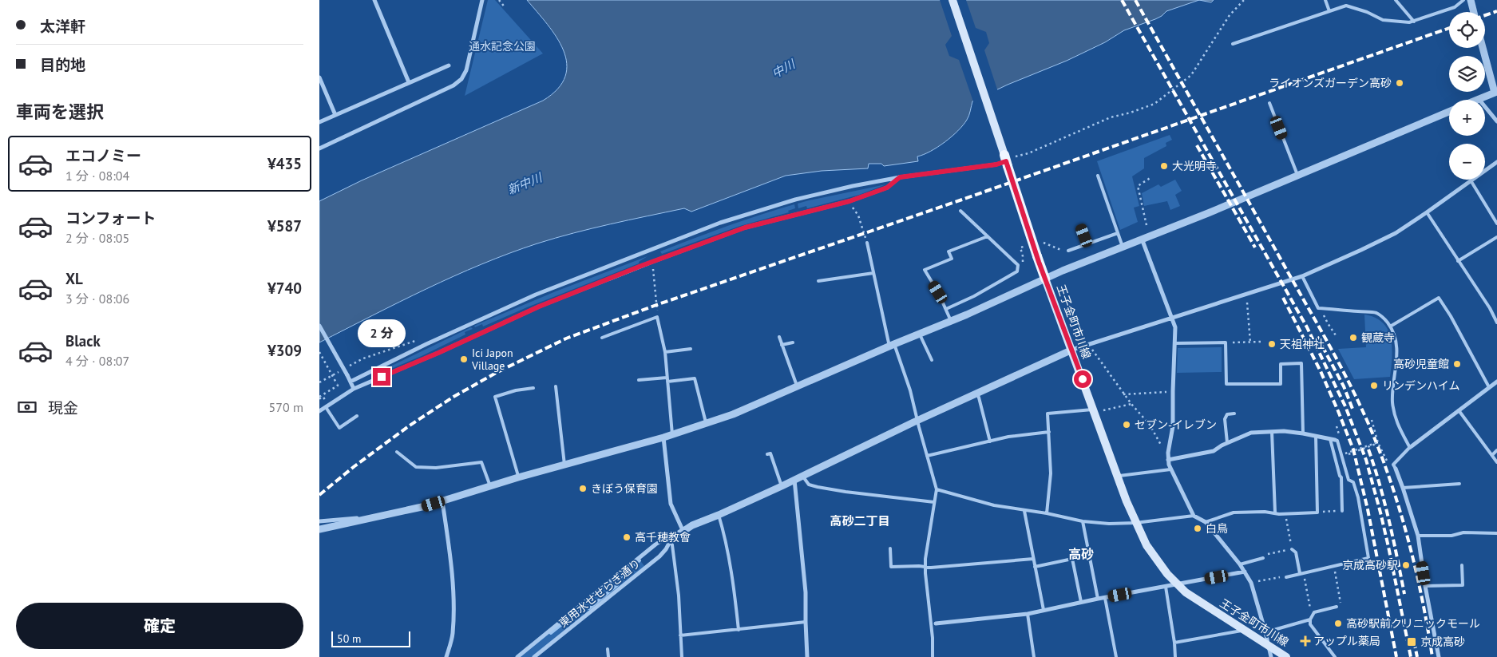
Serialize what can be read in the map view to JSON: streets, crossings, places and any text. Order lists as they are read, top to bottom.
{
  "streets": {
    "main road": ["王子金町市川線"],
    "street": ["東用水せせらぎ通り"]
  },
  "districts": ["高砂二丁目", "高砂"],
  "water": ["中川", "新中川"],
  "parks": ["通水記念公園"],
  "places": {
    "other": [
      "ライオンズガーデン高砂",
      "大光明寺",
      "観蔵寺",
      "天祖神社",
      "Ici Japon Village",
      "高砂児童館",
      "リンデンハイム",
      "セブン-イレブン",
      "きぼう保育園",
      "白鳥",
      "高千穂教會",
      "京成高砂駅",
      "高砂駅前クリニックモール"
    ],
    "health": ["アップル薬局"],
    "transit": ["京成高砂"]
  },
  "scale_bar": "50 m",
  "page": {
    "banner": ["太洋軒", "目的地"],
    "map_buttons": ["+", "−"],
    "heading": "車両を選択",
    "list": [
      {
        "name": "エコノミー",
        "note": "1 分 · 08:04",
        "value": "¥435"
      },
      {
        "name": "コンフォート",
        "note": "2 分 · 08:05",
        "value": "¥587"
      },
      {
        "name": "XL",
        "note": "3 分 · 08:06",
        "value": "¥740"
      },
      {
        "name": "Black",
        "note": "4 分 · 08:07",
        "value": "¥309"
      }
    ],
    "bubble": "2 分",
    "pay": ["現金", "570 m"],
    "buttons": "確定",
    "scale": "50 m"
  }
}
